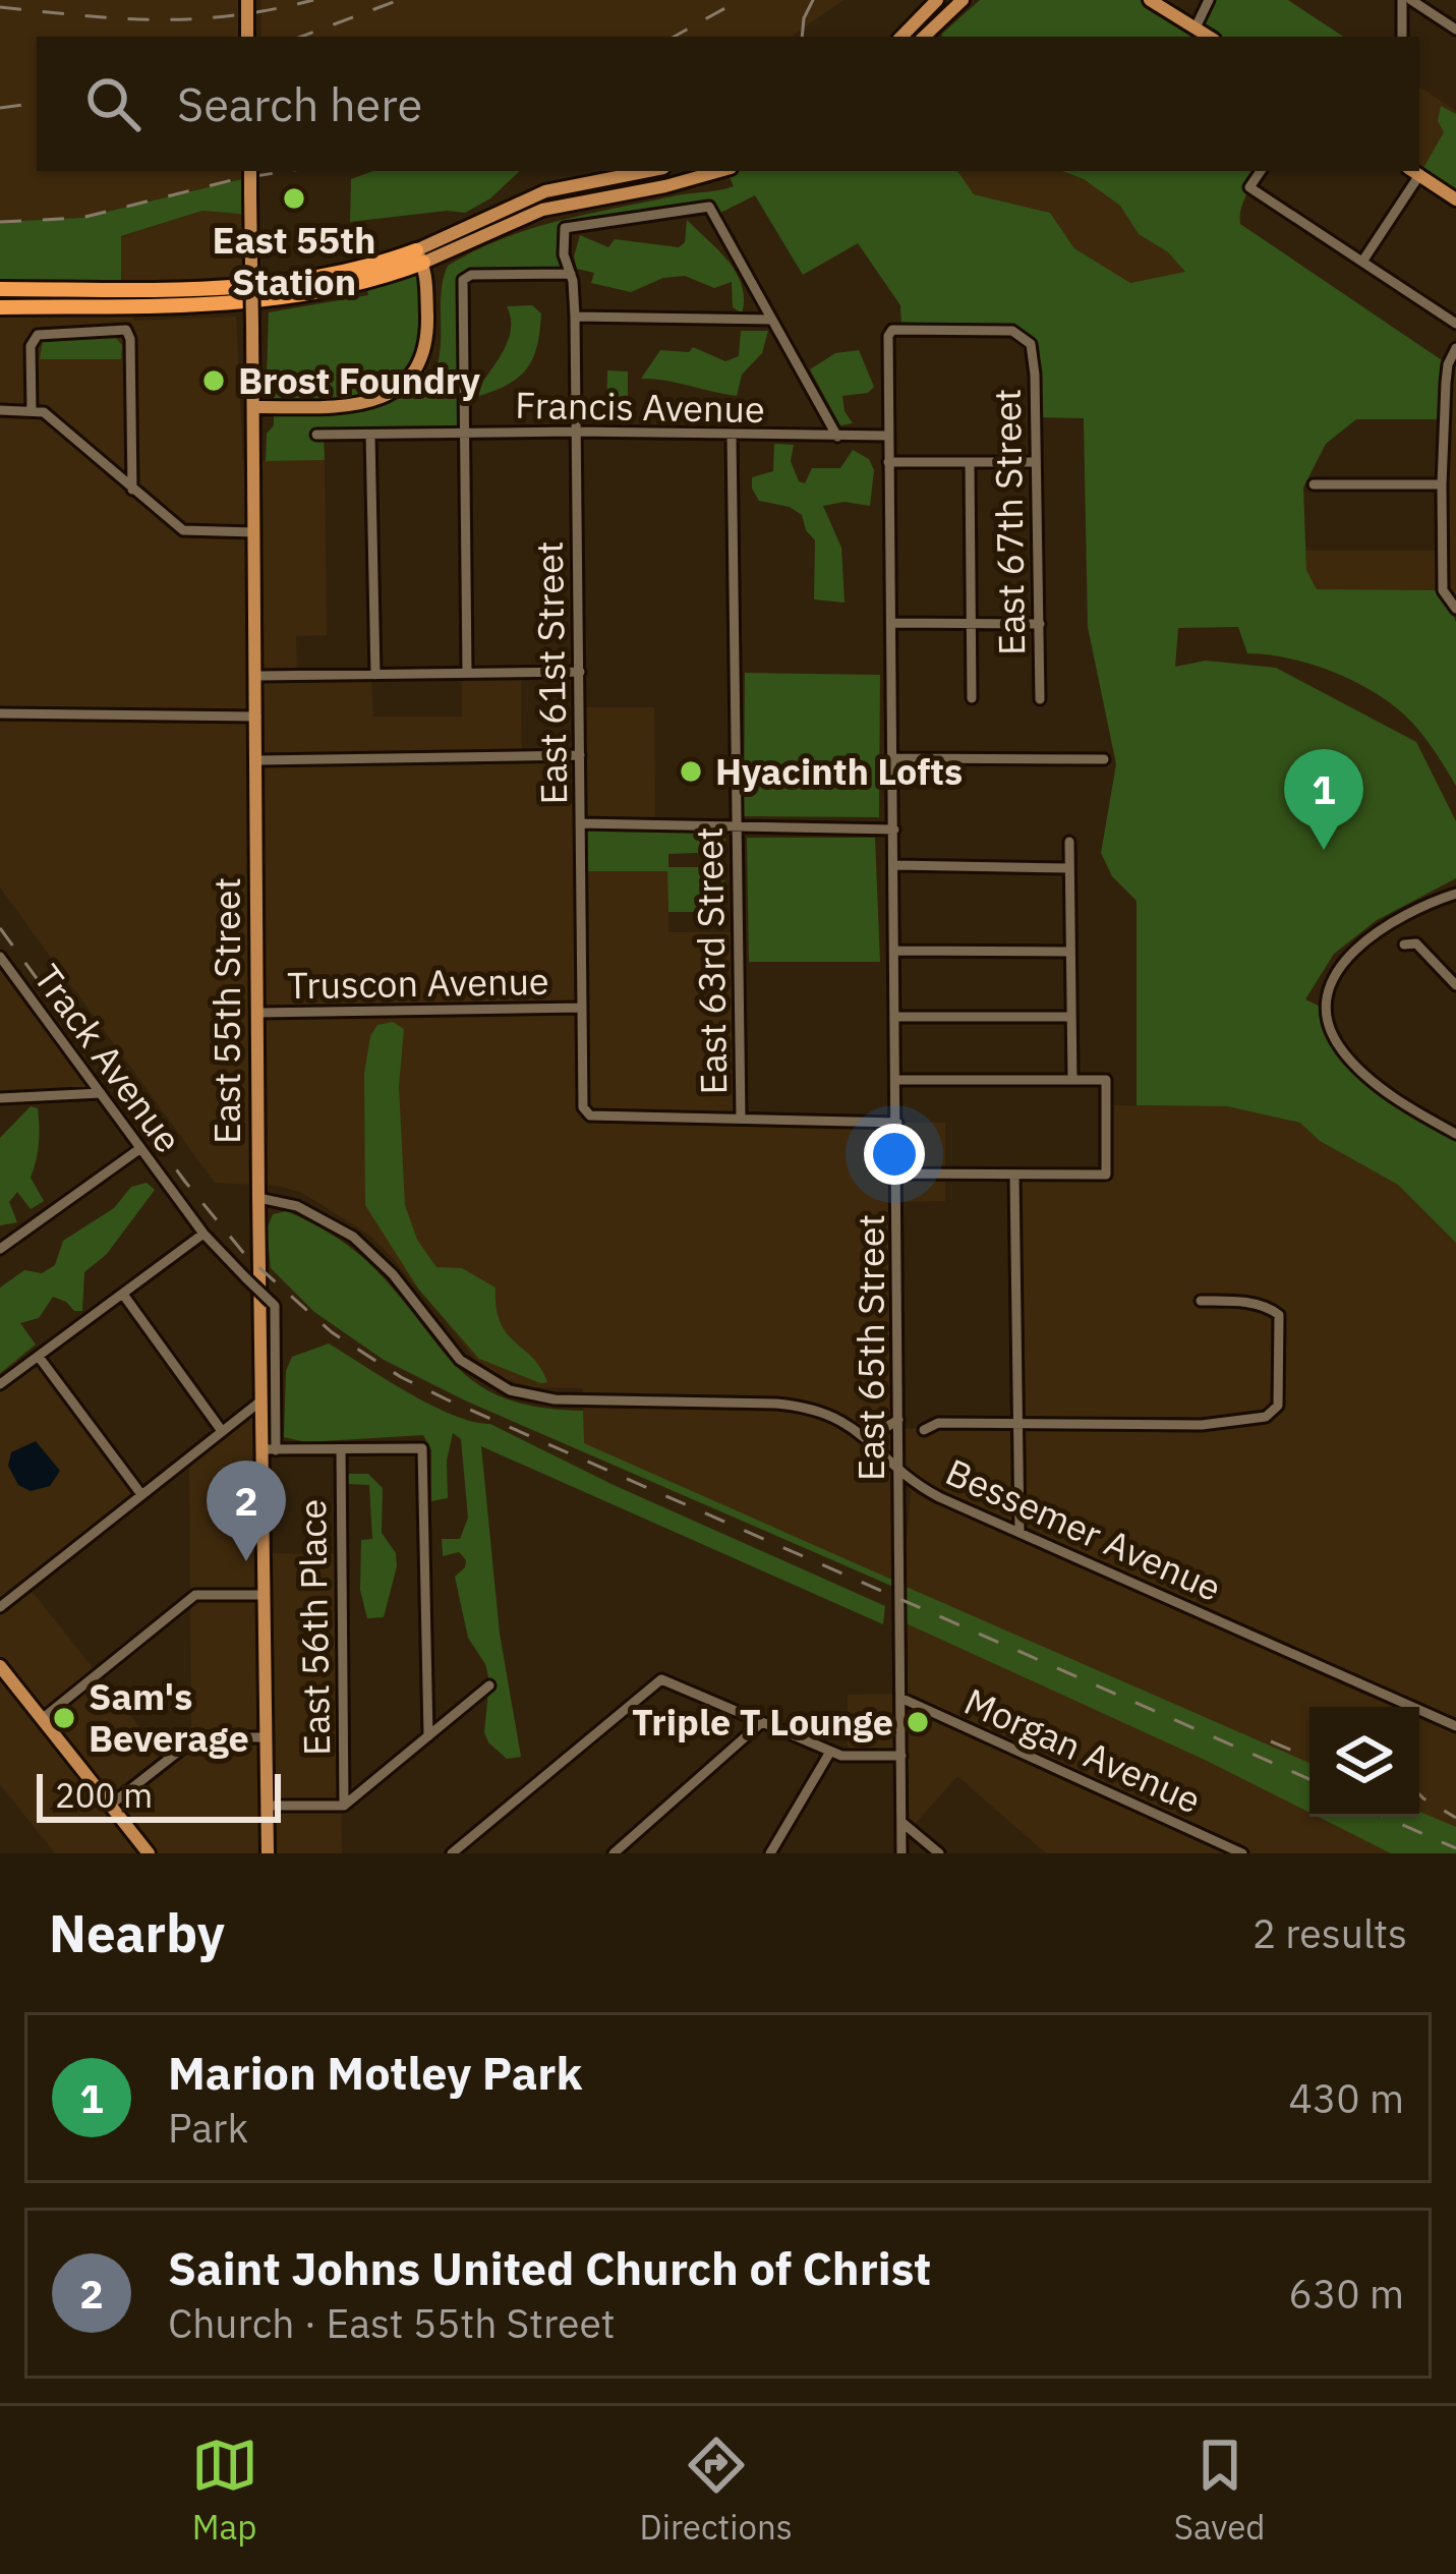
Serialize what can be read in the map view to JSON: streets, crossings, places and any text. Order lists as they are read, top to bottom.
{
  "streets": {
    "main road": ["East 55th Street"],
    "street": [
      "Francis Avenue",
      "East 67th Street",
      "East 61st Street",
      "East 63rd Street",
      "Truscon Avenue",
      "Track Avenue",
      "East 65th Street",
      "Bessemer Avenue",
      "East 56th Place",
      "Morgan Avenue"
    ]
  },
  "crossings": [
    ["Francis Avenue", "East 61st Street"],
    ["Francis Avenue", "East 63rd Street"],
    ["Francis Avenue", "East 65th Street"],
    ["East 67th Street", "East 65th Street"],
    ["East 61st Street", "East 63rd Street"],
    ["East 61st Street", "Truscon Avenue"],
    ["Truscon Avenue", "East 55th Street"],
    ["East 55th Street", "Track Avenue"],
    ["East 55th Street", "Bessemer Avenue"],
    ["East 65th Street", "Bessemer Avenue"],
    ["East 65th Street", "Morgan Avenue"]
  ],
  "places": [
    "East 55th Station",
    "Brost Foundry",
    "Hyacinth Lofts",
    "Sam's Beverage",
    "Triple T Lounge"
  ],
  "scale_bar": "200 m",
  "page": {
    "search": "Search here",
    "pins": ["1", "2"],
    "scale": "200 m",
    "heading": ["Nearby", "2 results"],
    "list": [
      {
        "mark": "1",
        "name": "Marion Motley Park",
        "note": "Park",
        "value": "430 m"
      },
      {
        "mark": "2",
        "name": "Saint Johns United Church of Christ",
        "note": "Church · East 55th Street",
        "value": "630 m"
      }
    ],
    "nav": ["Map", "Directions", "Saved"]
  }
}
